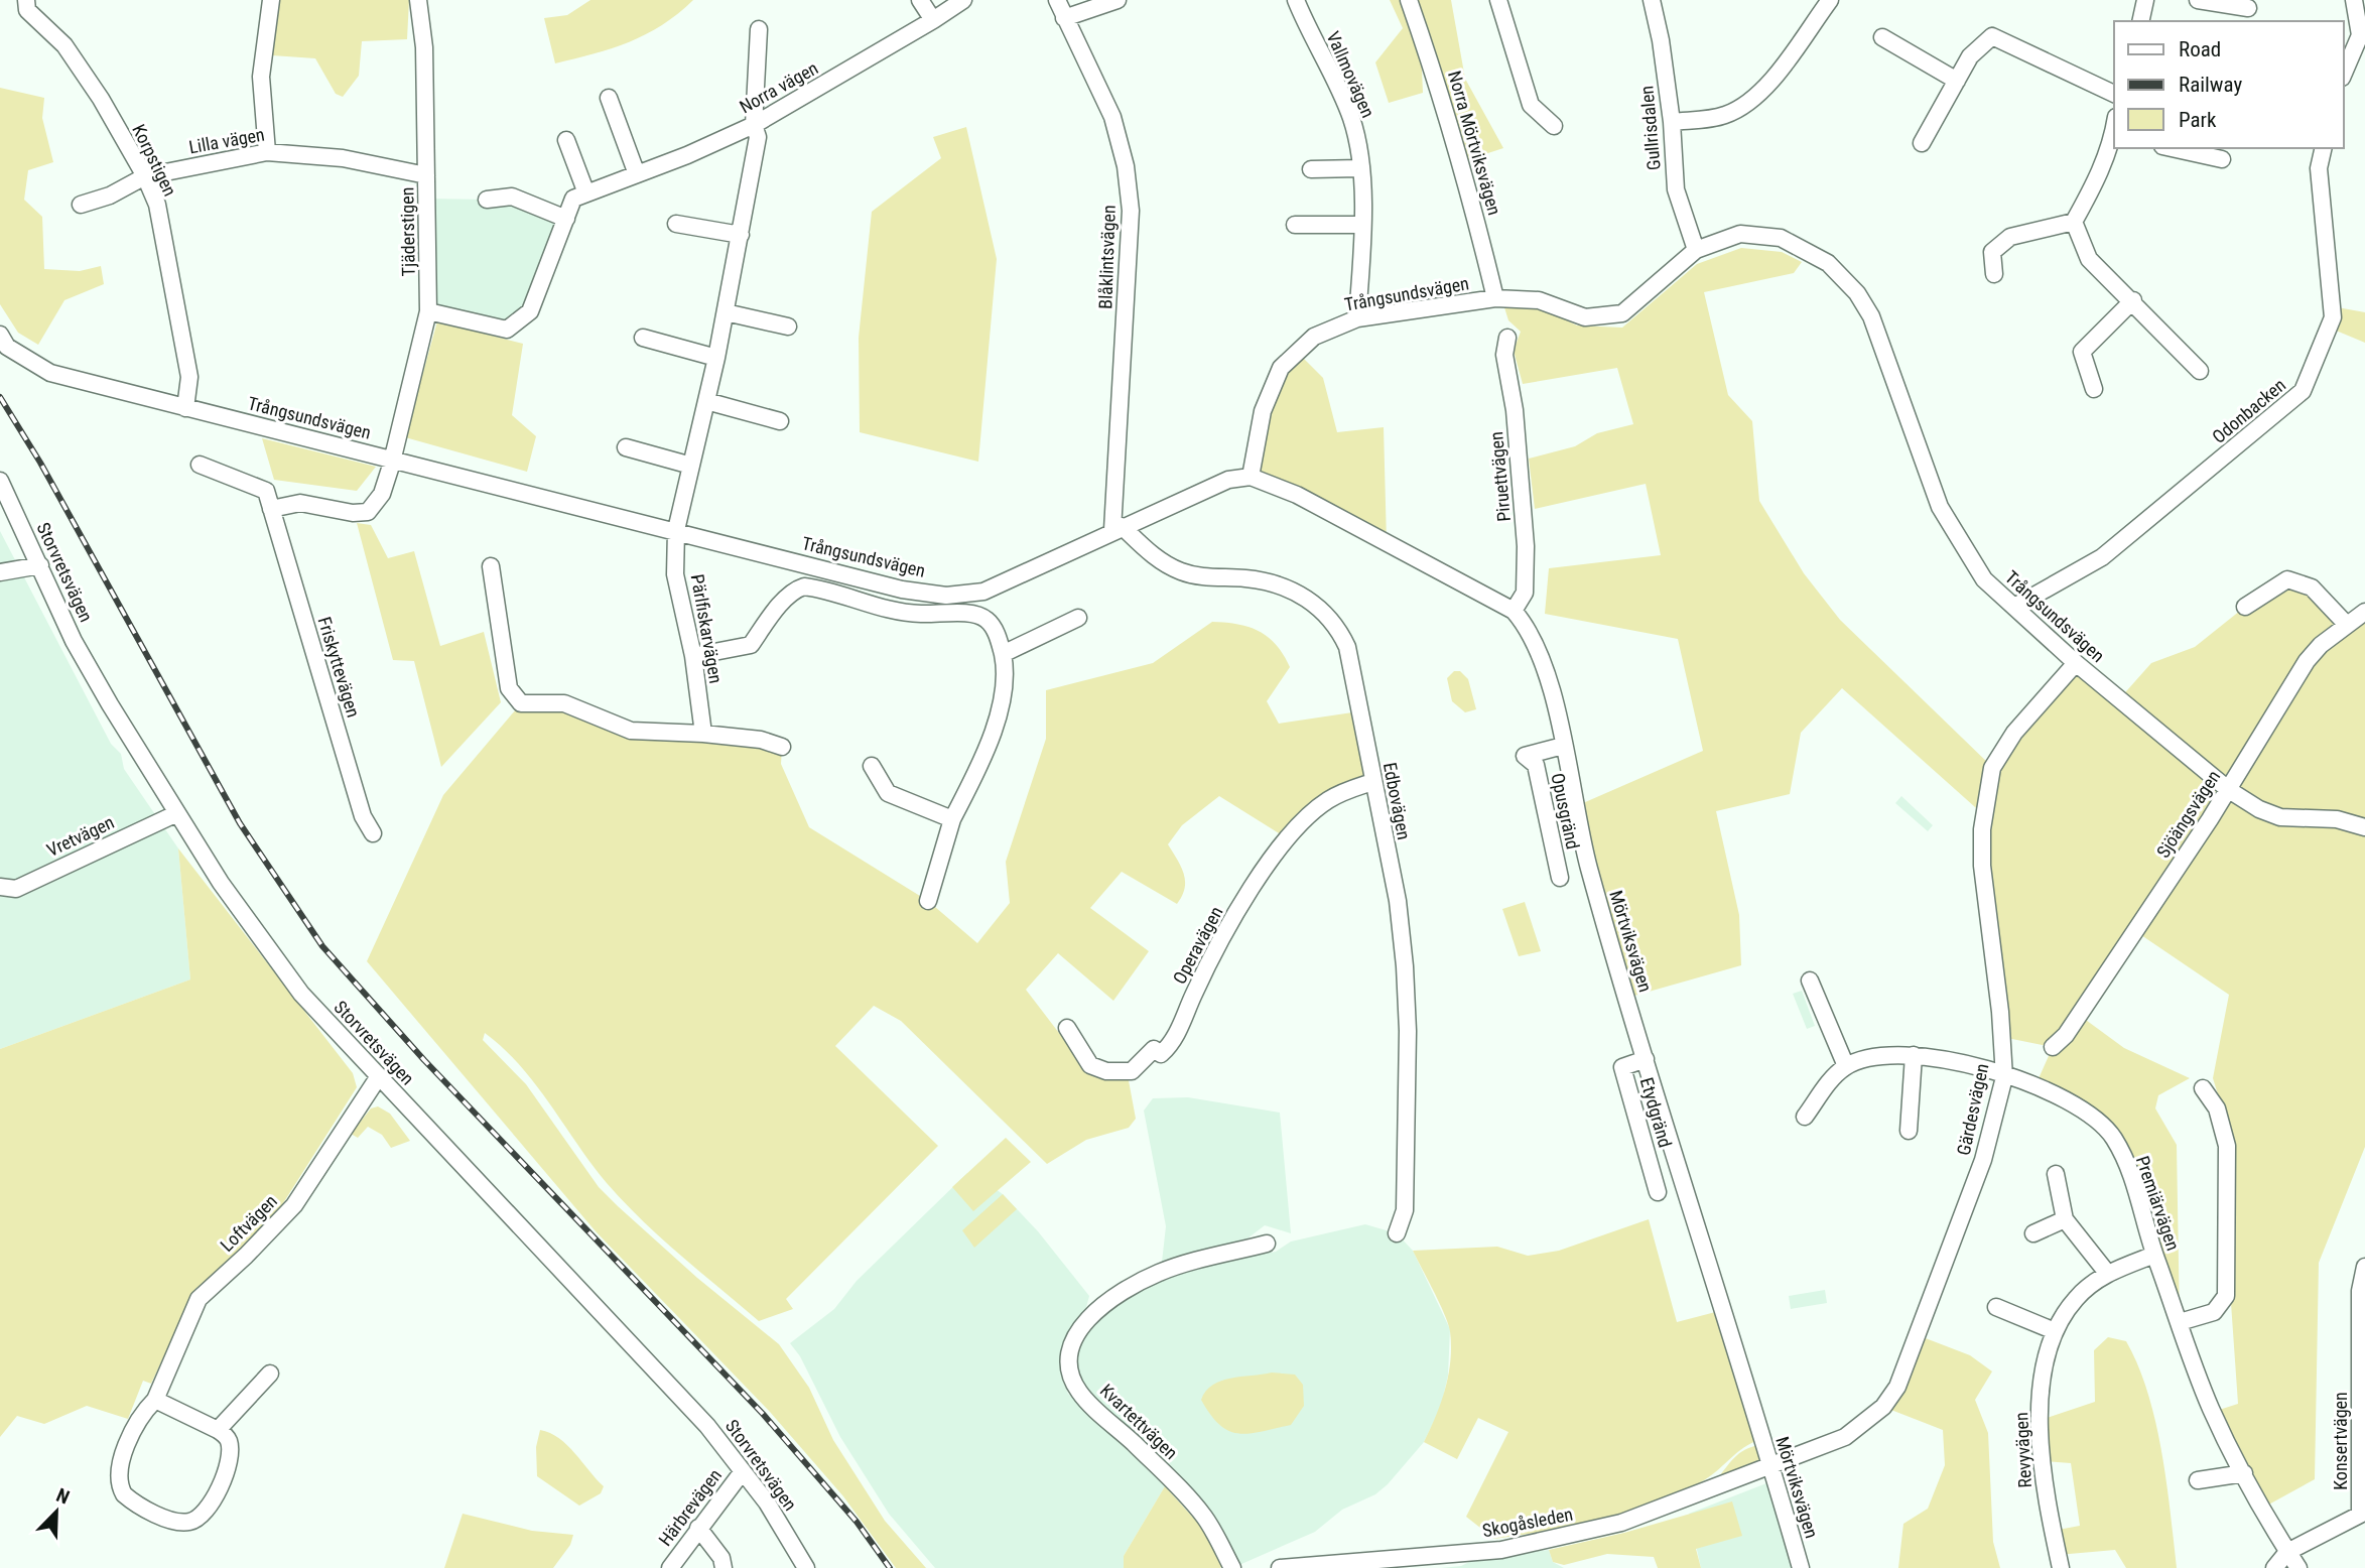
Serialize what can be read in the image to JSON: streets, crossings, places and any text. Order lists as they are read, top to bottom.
{
  "streets": {
    "street": [
      "Vallmovägen",
      "Norra vägen",
      "Gullrisdalen",
      "Lilla vägen",
      "Norra Mörtviksvägen",
      "Korpstigen",
      "Tjäderstigen",
      "Blåklintsvägen",
      "Trångsundsvägen",
      "Odonbacken",
      "Piruettvägen",
      "Storvretsvägen",
      "Pärlfiskarvägen",
      "Friskyttevägen",
      "Edbovägen",
      "Opusgränd",
      "Sjöängsvägen",
      "Vretvägen",
      "Mörtviksvägen",
      "Operavägen",
      "Gärdesvägen",
      "Etydgränd",
      "Premiärvägen",
      "Loftvägen",
      "Kvartettvägen",
      "Konsertvägen",
      "Revyvägen",
      "Härbrevägen",
      "Skogåsleden"
    ]
  },
  "crossings": [
    ["Vallmovägen", "Trångsundsvägen"],
    ["Norra vägen", "Pärlfiskarvägen"],
    ["Gullrisdalen", "Trångsundsvägen"],
    ["Lilla vägen", "Korpstigen"],
    ["Lilla vägen", "Tjäderstigen"],
    ["Norra Mörtviksvägen", "Trångsundsvägen"],
    ["Korpstigen", "Trångsundsvägen"],
    ["Tjäderstigen", "Trångsundsvägen"],
    ["Blåklintsvägen", "Trångsundsvägen"],
    ["Blåklintsvägen", "Edbovägen"],
    ["Trångsundsvägen", "Odonbacken"],
    ["Trångsundsvägen", "Pärlfiskarvägen"],
    ["Trångsundsvägen", "Edbovägen"],
    ["Trångsundsvägen", "Sjöängsvägen"],
    ["Trångsundsvägen", "Mörtviksvägen"],
    ["Trångsundsvägen", "Gärdesvägen"],
    ["Piruettvägen", "Mörtviksvägen"],
    ["Storvretsvägen", "Vretvägen"],
    ["Storvretsvägen", "Loftvägen"],
    ["Storvretsvägen", "Härbrevägen"],
    ["Edbovägen", "Operavägen"],
    ["Opusgränd", "Mörtviksvägen"],
    ["Mörtviksvägen", "Gärdesvägen"],
    ["Mörtviksvägen", "Etydgränd"],
    ["Mörtviksvägen", "Skogåsleden"],
    ["Gärdesvägen", "Premiärvägen"],
    ["Gärdesvägen", "Skogåsleden"],
    ["Premiärvägen", "Konsertvägen"],
    ["Premiärvägen", "Revyvägen"]
  ],
  "legend": ["Road", "Railway", "Park"],
  "north": "top right"
}
